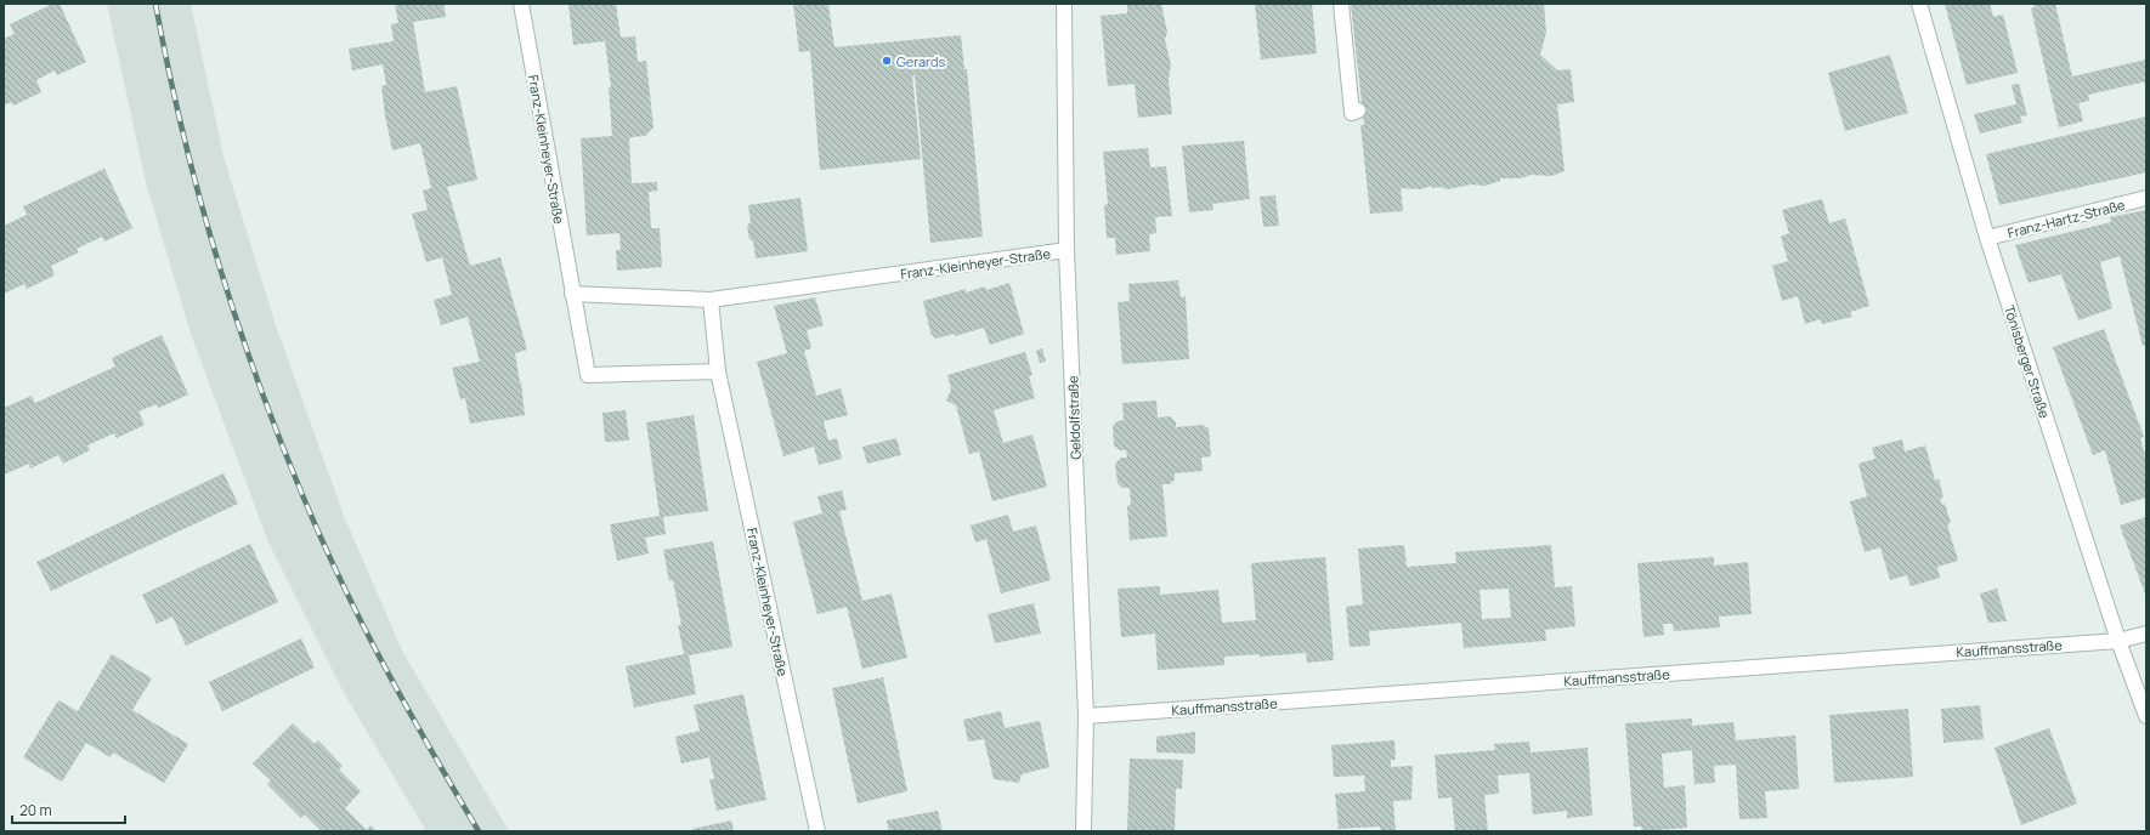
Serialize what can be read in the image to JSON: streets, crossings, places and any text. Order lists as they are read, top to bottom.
{
  "streets": {
    "street": [
      "Franz-Kleinheyer-Straße",
      "Franz-Hartz-Straße",
      "Tönisberger Straße",
      "Geldolfstraße",
      "Kauffmansstraße"
    ]
  },
  "crossings": [
    ["Franz-Kleinheyer-Straße", "Geldolfstraße"],
    ["Franz-Hartz-Straße", "Tönisberger Straße"],
    ["Tönisberger Straße", "Kauffmansstraße"],
    ["Geldolfstraße", "Kauffmansstraße"]
  ],
  "places": ["Gerards"],
  "scale_bar": "20 m"
}
